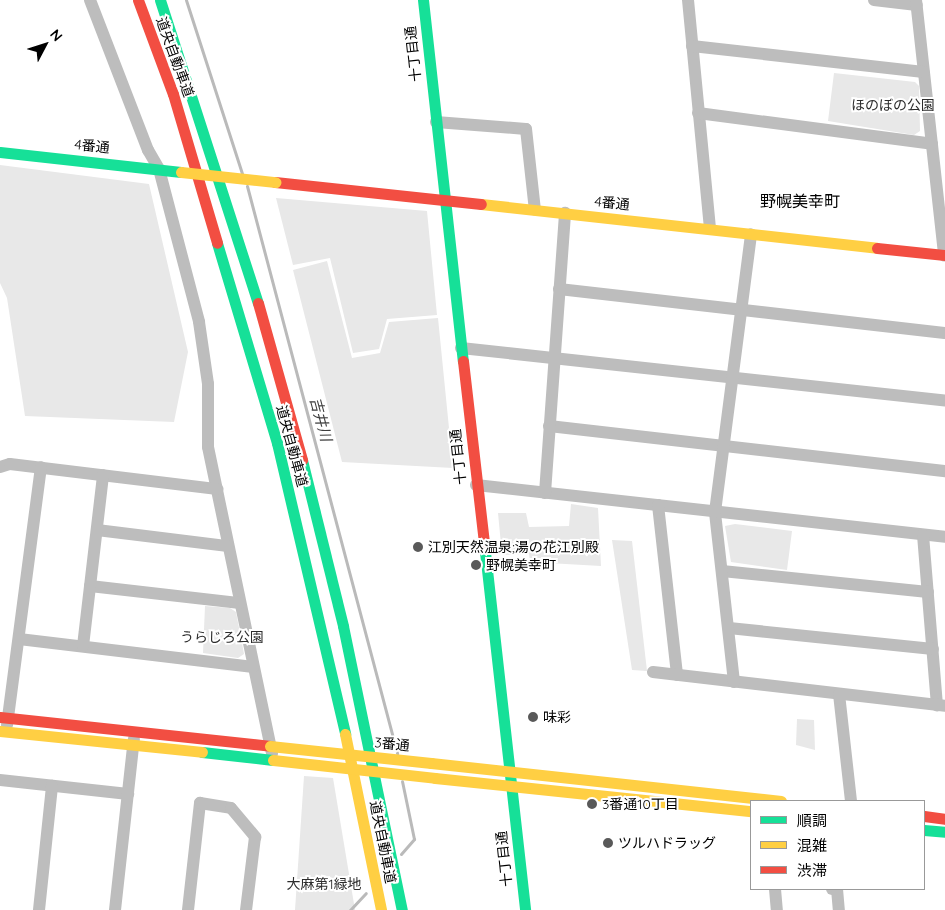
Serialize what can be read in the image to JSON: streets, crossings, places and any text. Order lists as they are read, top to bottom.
{
  "streets": {
    "main road": [
      "十丁目通",
      "道央自動車道",
      "4番通",
      "3番通"
    ]
  },
  "crossings": [
    ["十丁目通", "4番通"],
    ["十丁目通", "3番通"]
  ],
  "districts": ["野幌美幸町"],
  "water": ["吉井川"],
  "parks": ["ほのぼの公園", "うらじろ公園", "大麻第1緑地"],
  "places": [
    "江別天然温泉;湯の花江別殿",
    "野幌美幸町",
    "味彩",
    "3番通10丁目",
    "ツルハドラッグ"
  ],
  "legend": ["順調", "混雑", "渋滞"],
  "north": "top right"
}
